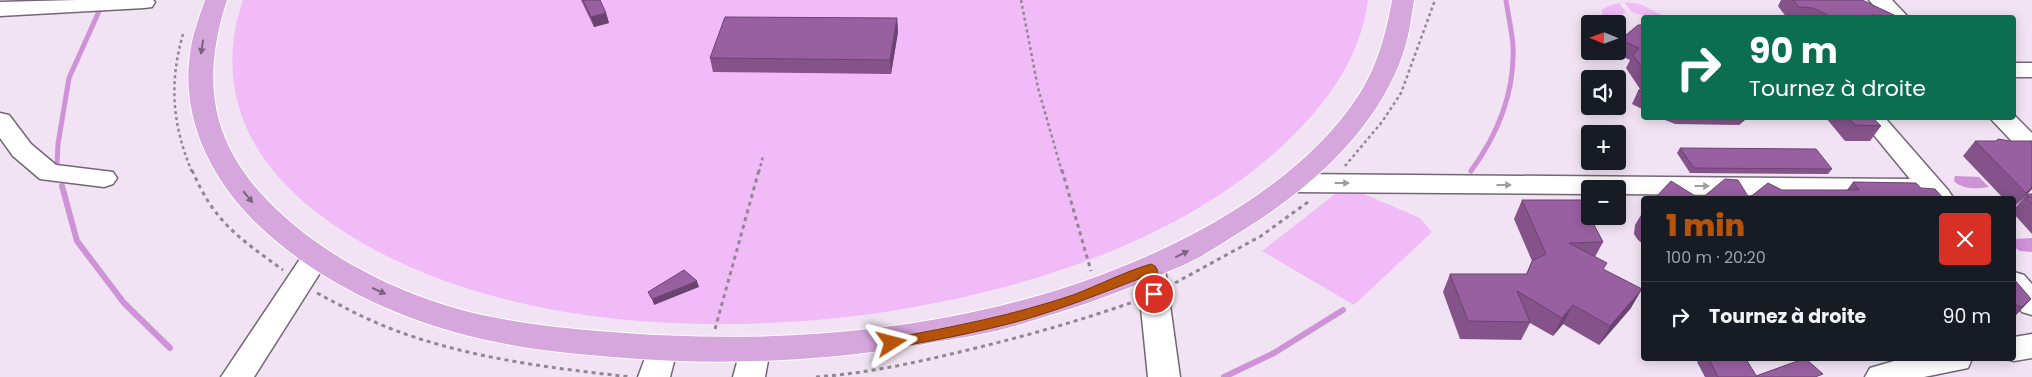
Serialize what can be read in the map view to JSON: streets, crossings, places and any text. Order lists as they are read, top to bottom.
{
  "north": "left",
  "page": {
    "map_buttons": ["+", "−"],
    "turn": ["90 m", "Tournez à droite"],
    "heading": ["1 min", "100 m · 20:20"],
    "list": [
      {
        "name": "Tournez à droite",
        "value": "90 m"
      }
    ]
  }
}
